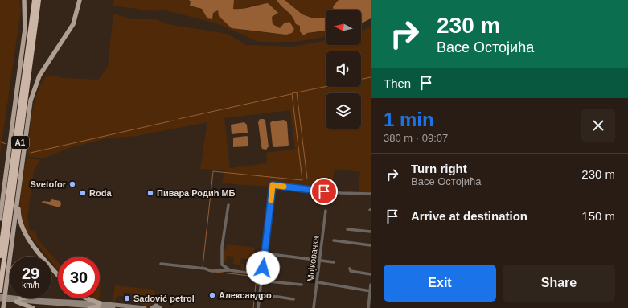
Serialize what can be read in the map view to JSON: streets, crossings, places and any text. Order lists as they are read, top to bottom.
{
  "streets": {
    "highway": ["A1"],
    "street": ["Мојковачка"]
  },
  "places": [
    "Svetofor",
    "Roda",
    "Пивара Родић МБ",
    "Александро",
    "Sadović petrol"
  ],
  "north": "left",
  "page": {
    "turn": ["230 m", "Васе Остојића"],
    "then": "Then",
    "heading": ["1 min", "380 m · 09:07"],
    "list": [
      {
        "name": "Turn right",
        "note": "Васе Остојића",
        "value": "230 m"
      },
      {
        "name": "Arrive at destination",
        "value": "150 m"
      }
    ],
    "speed": "29 km/h",
    "limit": "30",
    "buttons": ["Exit", "Share"]
  }
}
